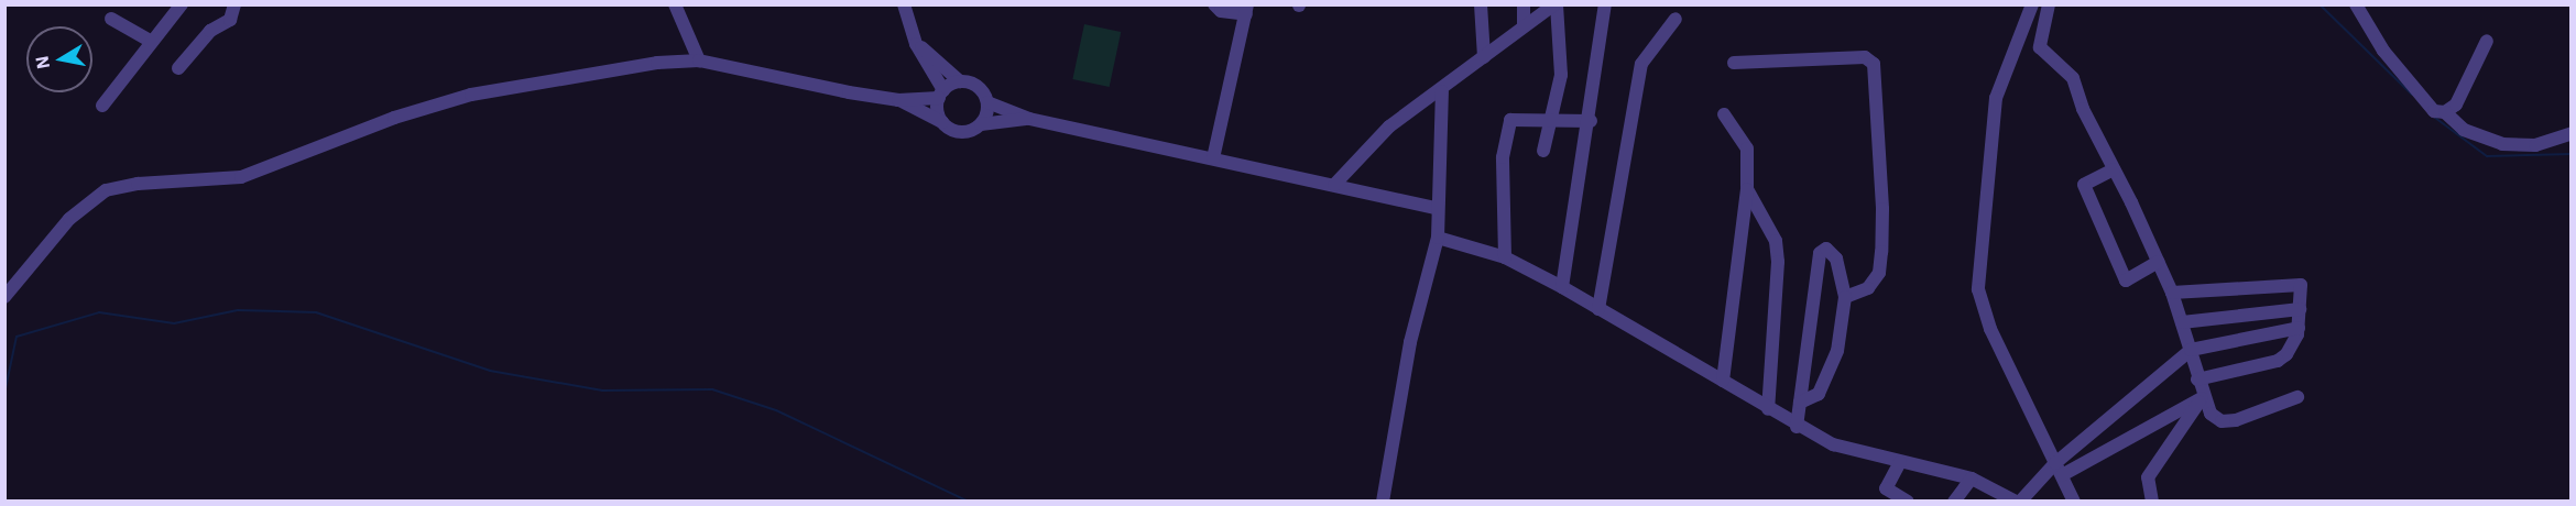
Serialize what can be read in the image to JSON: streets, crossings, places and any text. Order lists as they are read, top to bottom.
{
  "north": "left"
}
